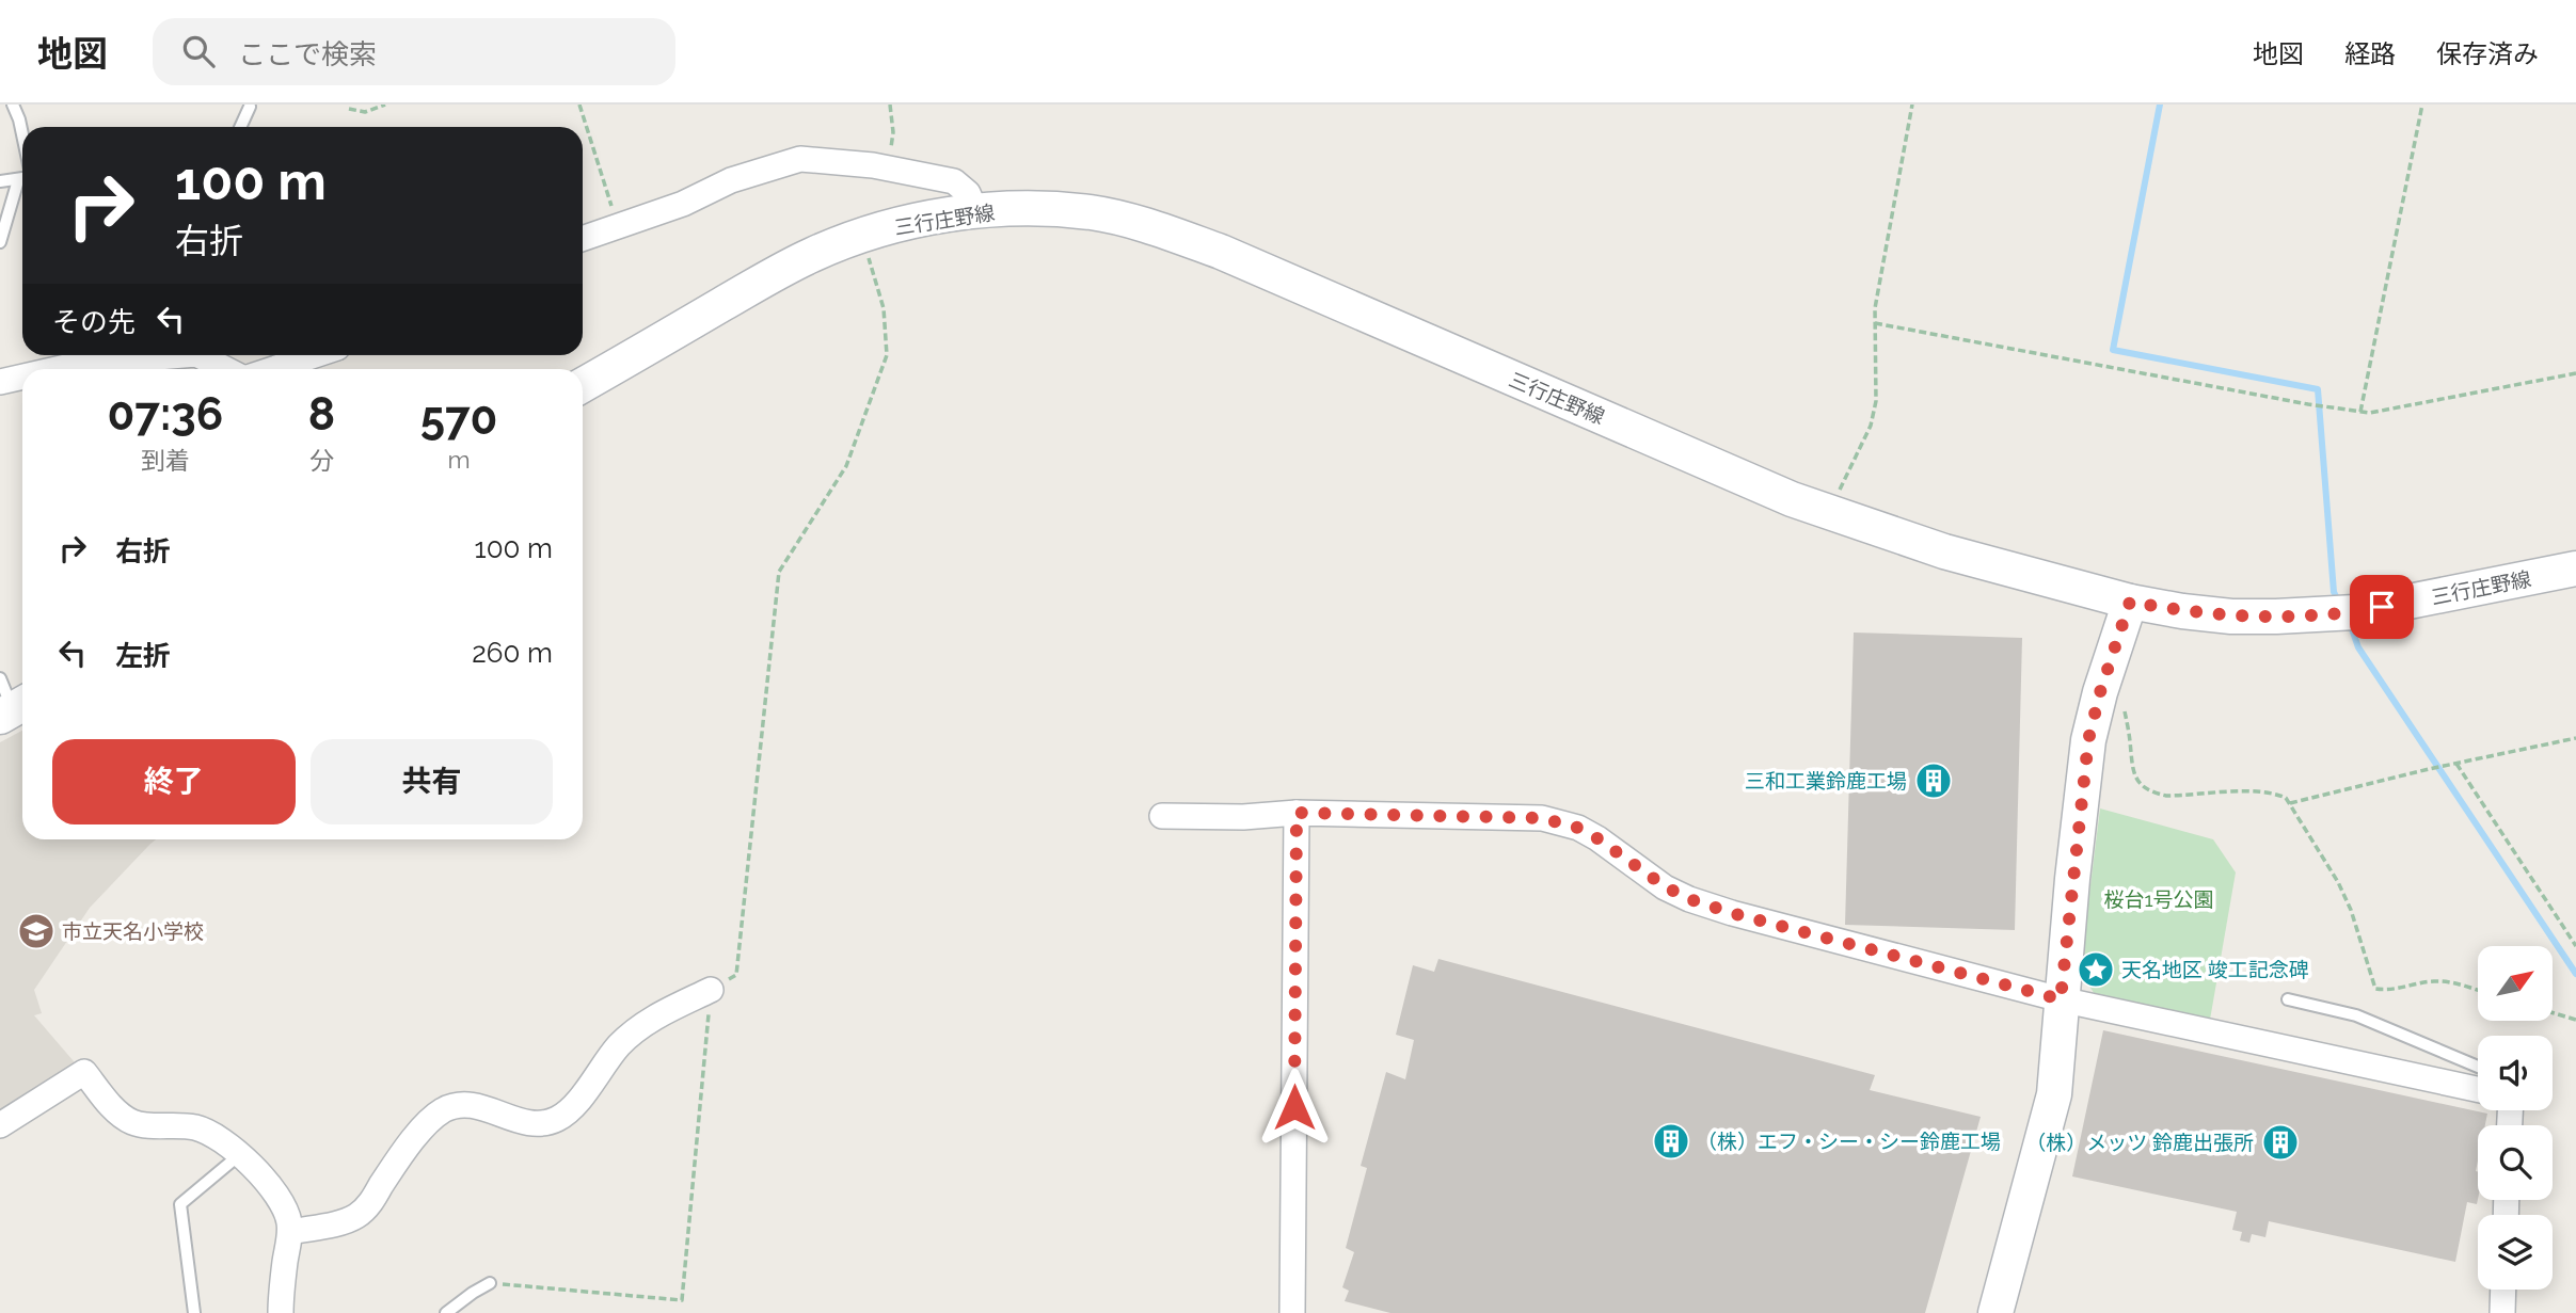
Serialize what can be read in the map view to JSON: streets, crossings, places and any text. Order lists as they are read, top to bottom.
{
  "streets": {
    "main road": ["三行庄野線"]
  },
  "parks": ["桜台1号公園"],
  "places": {
    "building": ["三和工業鈴鹿工場", "（株）エフ・シー・シー鈴鹿工場", "（株）メッツ 鈴鹿出張所"],
    "school or university": ["市立天名小学校"],
    "place": ["天名地区 竣工記念碑"]
  },
  "north": "top right",
  "page": {
    "header": "地図",
    "search": "ここで検索",
    "nav": ["地図", "経路", "保存済み"],
    "turn": ["100 m", "右折"],
    "then": "その先",
    "eta": [
      "07:36",
      "到着",
      "8",
      "分",
      "570",
      "m"
    ],
    "list": [
      {
        "name": "右折",
        "value": "100 m"
      },
      {
        "name": "左折",
        "value": "260 m"
      }
    ],
    "buttons": ["終了", "共有"]
  }
}
